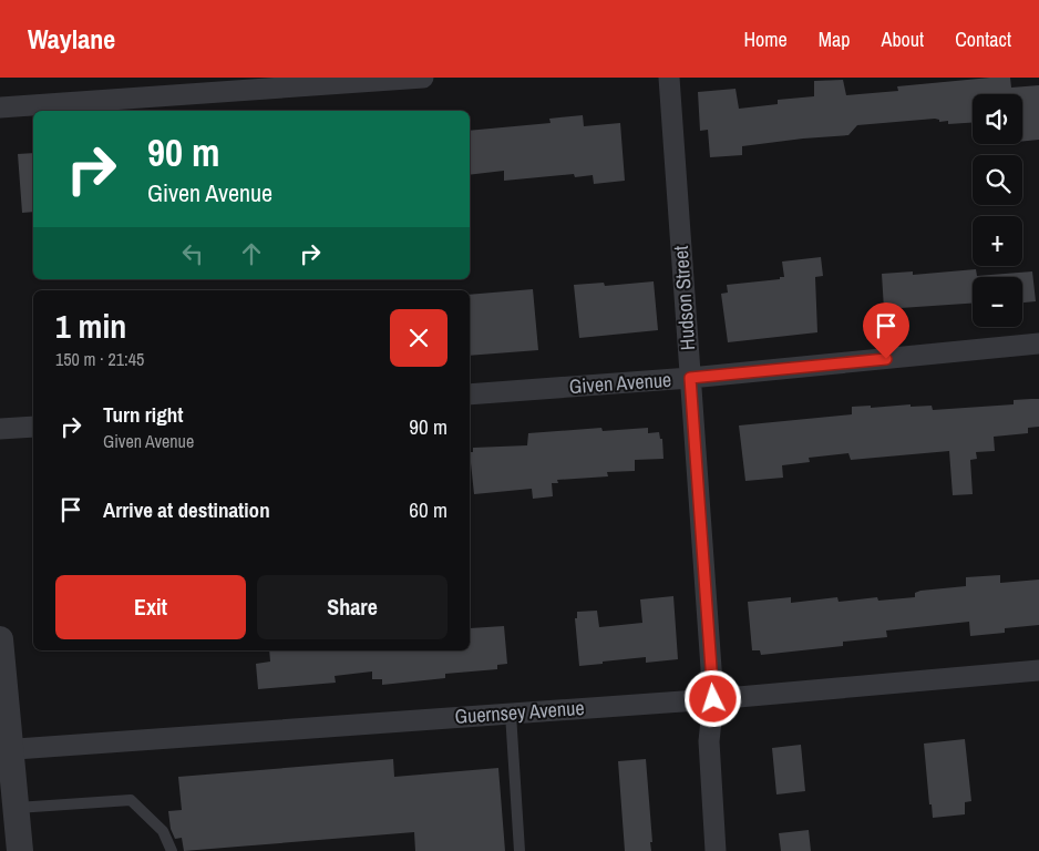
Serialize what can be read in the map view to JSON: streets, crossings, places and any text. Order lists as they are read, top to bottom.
{
  "streets": {
    "street": ["Hudson Street", "Given Avenue", "Guernsey Avenue"]
  },
  "crossings": [
    ["Hudson Street", "Given Avenue"],
    ["Hudson Street", "Guernsey Avenue"]
  ],
  "page": {
    "header": "Waylane",
    "nav": [
      "Home",
      "Map",
      "About",
      "Contact"
    ],
    "map_buttons": ["+", "−"],
    "turn": ["90 m", "Given Avenue"],
    "heading": ["1 min", "150 m · 21:45"],
    "list": [
      {
        "name": "Turn right",
        "note": "Given Avenue",
        "value": "90 m"
      },
      {
        "name": "Arrive at destination",
        "value": "60 m"
      }
    ],
    "buttons": ["Exit", "Share"]
  }
}
